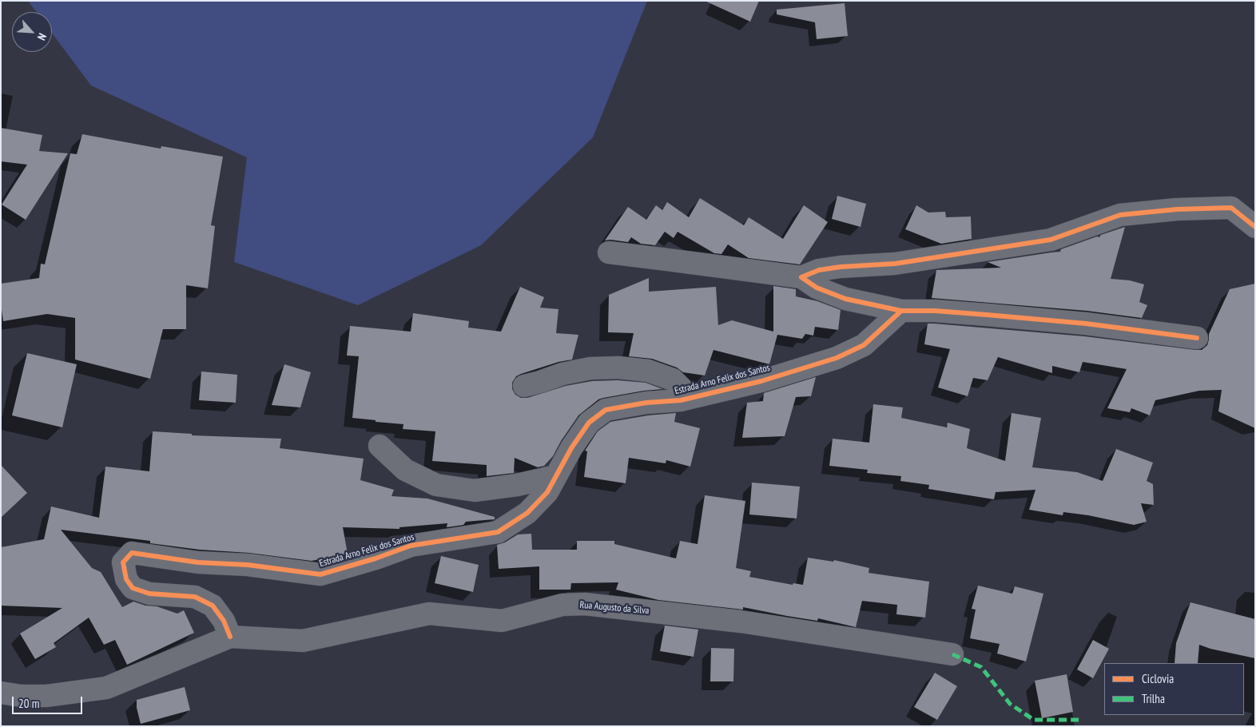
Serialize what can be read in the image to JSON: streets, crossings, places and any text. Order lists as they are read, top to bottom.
{
  "streets": {
    "street": ["Estrada Arno Felix dos Santos", "Rua Augusto da Silva"]
  },
  "crossings": [
    ["Estrada Arno Felix dos Santos", "Rua Augusto da Silva"]
  ],
  "legend": ["Ciclovia", "Trilha"],
  "scale_bar": "20 m",
  "north": "bottom right"
}
